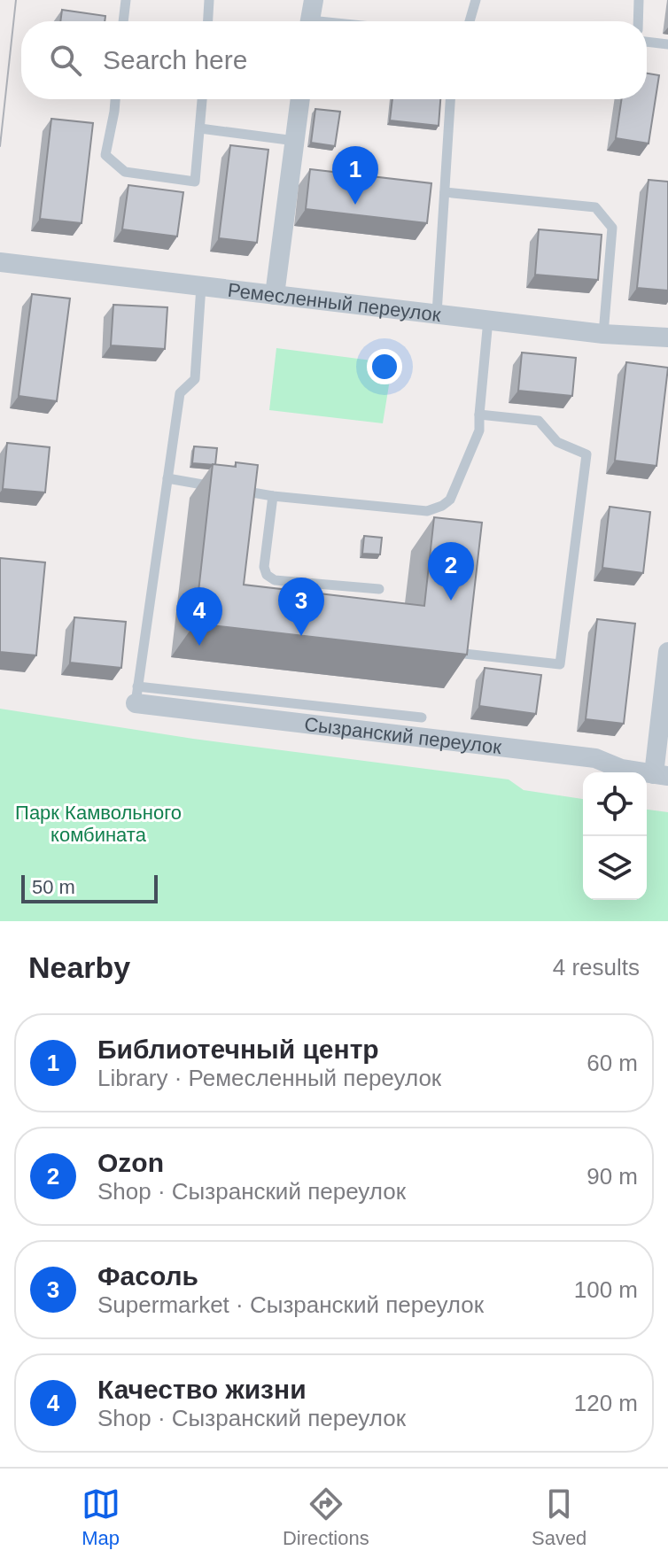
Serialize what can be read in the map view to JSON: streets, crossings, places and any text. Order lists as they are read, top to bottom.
{
  "streets": {
    "street": ["Ремесленный переулок", "Сызранский переулок"]
  },
  "parks": ["Парк Камвольного комбината"],
  "scale_bar": "50 m",
  "page": {
    "search": "Search here",
    "pins": [
      "1",
      "2",
      "3",
      "4"
    ],
    "scale": "50 m",
    "heading": ["Nearby", "4 results"],
    "list": [
      {
        "mark": "1",
        "name": "Библиотечный центр",
        "note": "Library · Ремесленный переулок",
        "value": "60 m"
      },
      {
        "mark": "2",
        "name": "Ozon",
        "note": "Shop · Сызранский переулок",
        "value": "90 m"
      },
      {
        "mark": "3",
        "name": "Фасоль",
        "note": "Supermarket · Сызранский переулок",
        "value": "100 m"
      },
      {
        "mark": "4",
        "name": "Качество жизни",
        "note": "Shop · Сызранский переулок",
        "value": "120 m"
      }
    ],
    "nav": ["Map", "Directions", "Saved"]
  }
}
